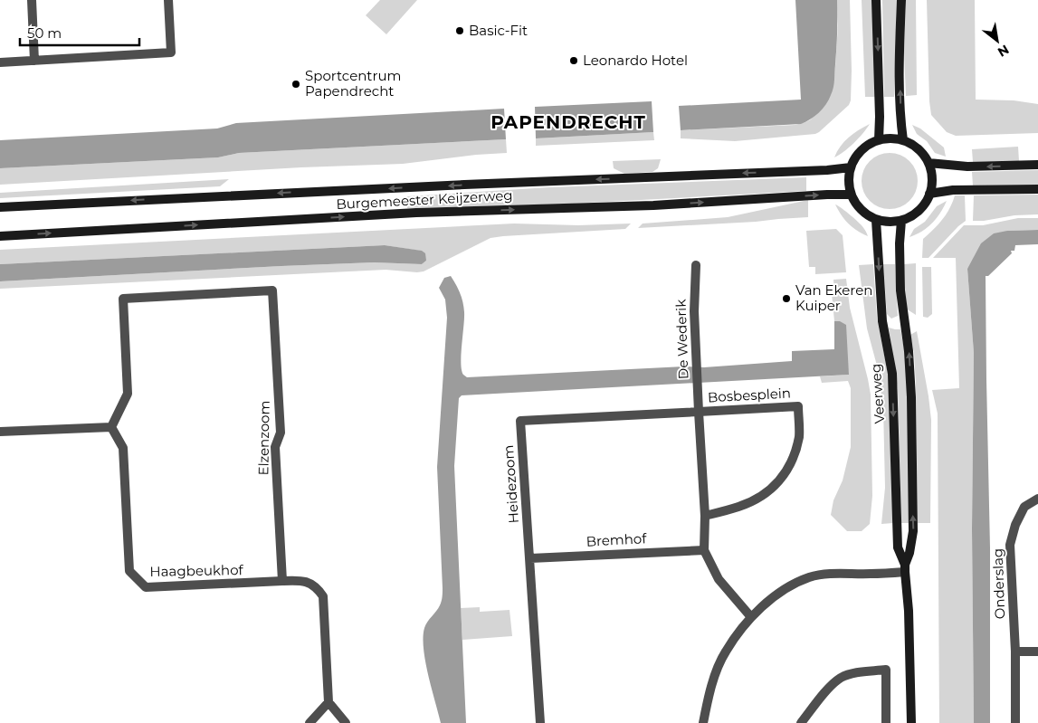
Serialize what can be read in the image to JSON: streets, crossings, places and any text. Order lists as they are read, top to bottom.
{
  "streets": {
    "main road": ["Burgemeester Keijzerweg", "Veerweg"],
    "street": [
      "De Wederik",
      "Bosbesplein",
      "Elzenzoom",
      "Heidezoom",
      "Bremhof",
      "Haagbeukhof",
      "Onderslag"
    ]
  },
  "crossings": [
    ["Burgemeester Keijzerweg", "Veerweg"],
    ["De Wederik", "Bosbesplein"],
    ["De Wederik", "Heidezoom"],
    ["Bosbesplein", "Heidezoom"],
    ["Bosbesplein", "Bremhof"],
    ["Elzenzoom", "Haagbeukhof"],
    ["Heidezoom", "Bremhof"]
  ],
  "districts": ["PAPENDRECHT"],
  "places": [
    "Basic-Fit",
    "Leonardo Hotel",
    "Sportcentrum Papendrecht",
    "Van Ekeren Kuiper"
  ],
  "scale_bar": "50 m",
  "north": "bottom right"
}
